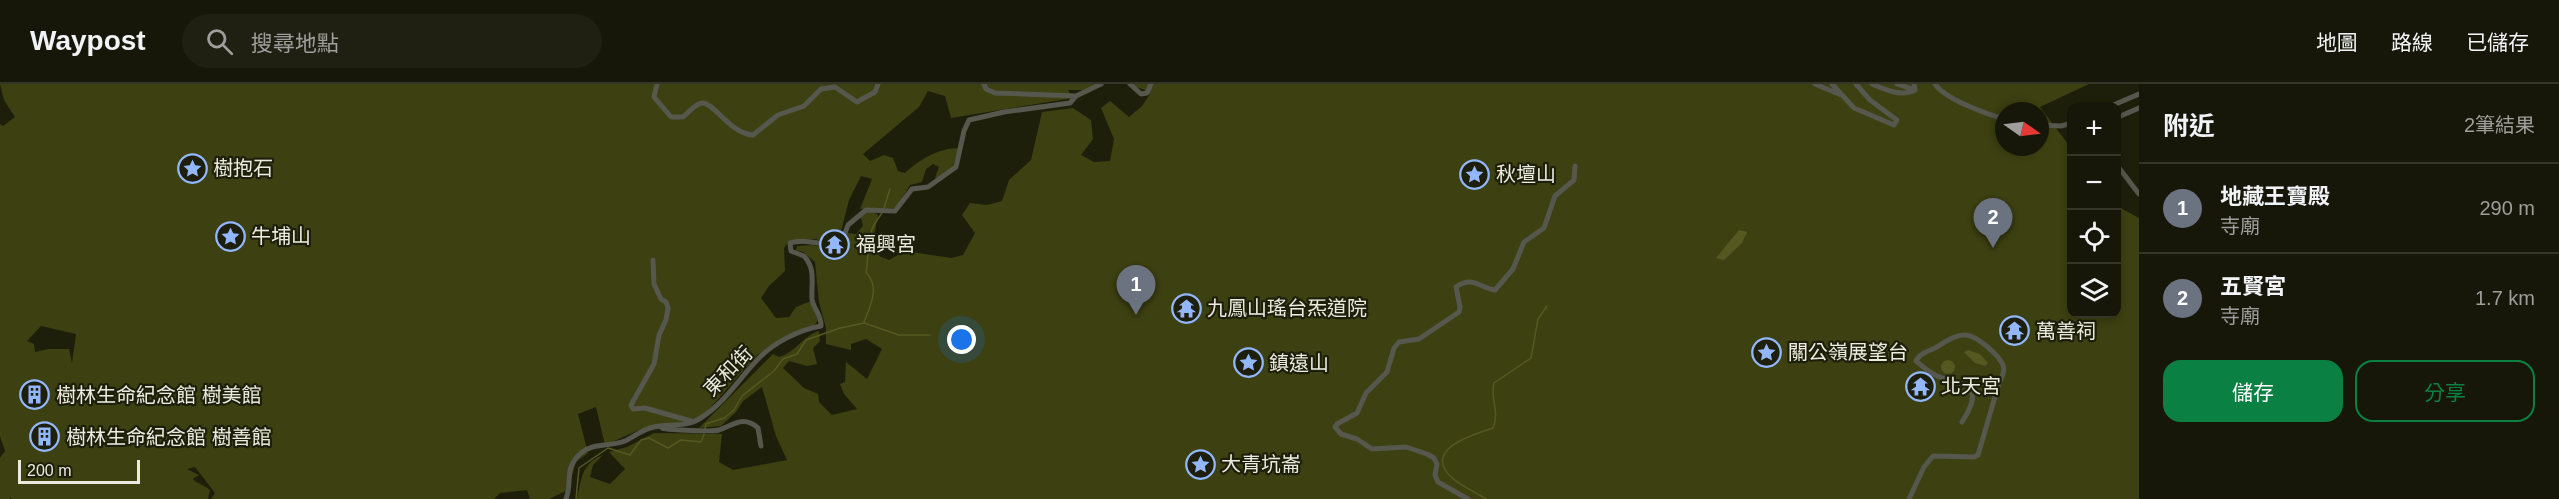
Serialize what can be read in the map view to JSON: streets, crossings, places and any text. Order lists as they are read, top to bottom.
{
  "streets": {
    "street": ["東和街"]
  },
  "places": {
    "place": [
      "樹抱石",
      "秋壇山",
      "牛埔山",
      "關公嶺展望台",
      "鎮遠山",
      "大青坑崙"
    ],
    "temple": [
      "福興宮",
      "九鳳山瑤台炁道院",
      "萬善祠",
      "北天宮"
    ],
    "building": ["樹林生命紀念館 樹美館", "樹林生命紀念館 樹善館"]
  },
  "scale_bar": "200 m",
  "north": "right",
  "page": {
    "header": "Waypost",
    "search": "搜尋地點",
    "nav": ["地圖", "路線", "已儲存"],
    "heading": ["附近", "2筆結果"],
    "map_buttons": ["+", "−"],
    "list": [
      {
        "mark": "1",
        "name": "地藏王寶殿",
        "note": "寺廟",
        "value": "290 m"
      },
      {
        "mark": "2",
        "name": "五賢宮",
        "note": "寺廟",
        "value": "1.7 km"
      }
    ],
    "pins": ["2", "1"],
    "buttons": ["儲存", "分享"],
    "scale": "200 m"
  }
}
